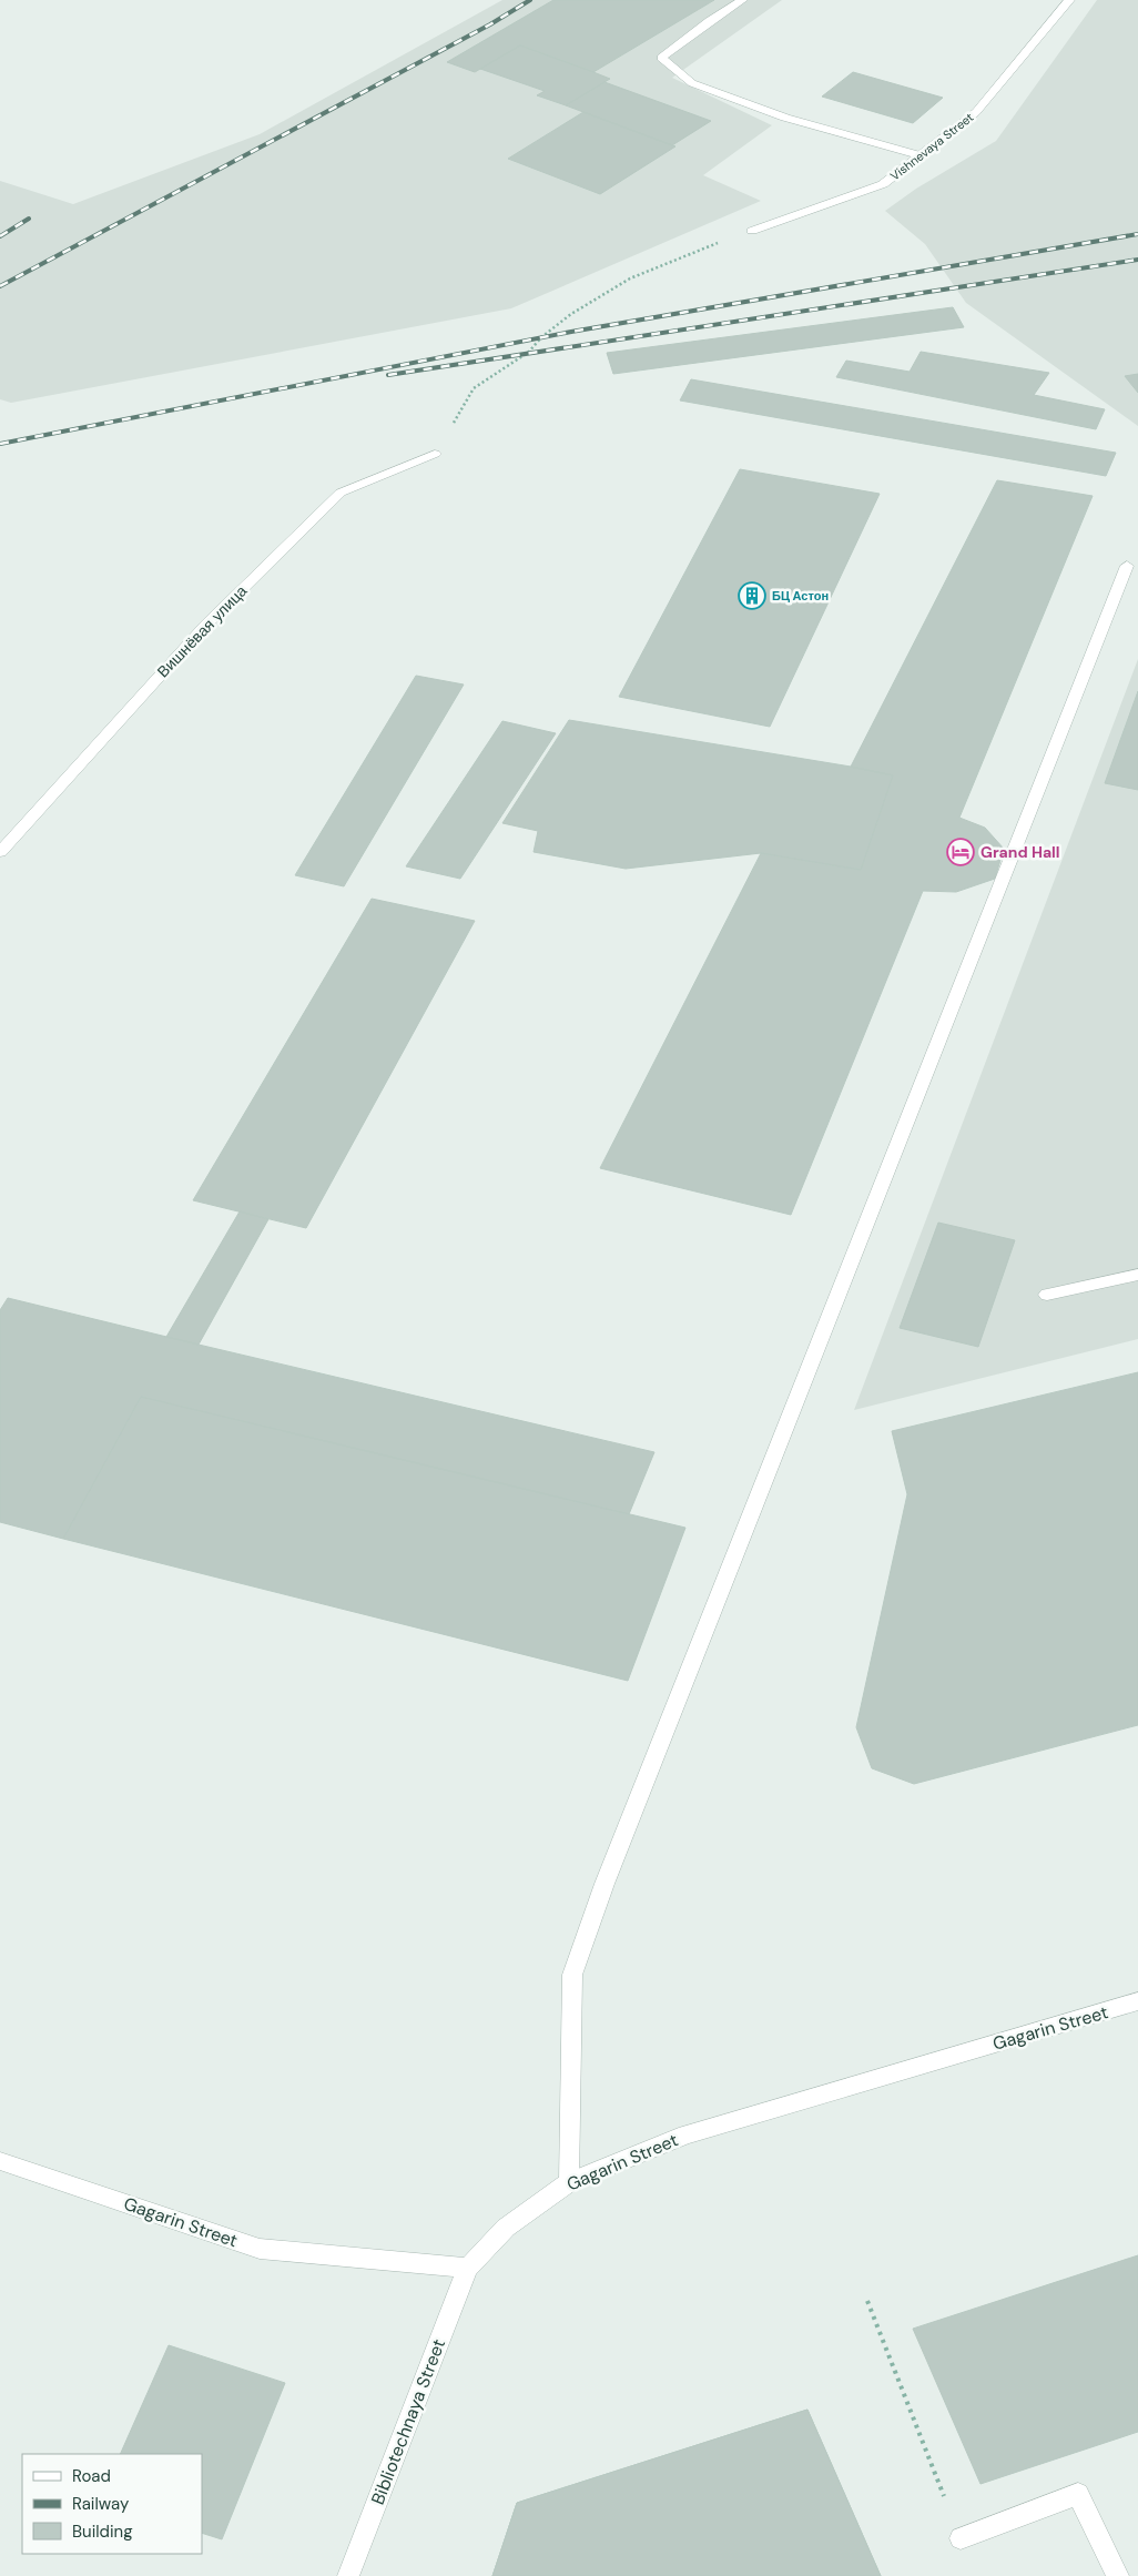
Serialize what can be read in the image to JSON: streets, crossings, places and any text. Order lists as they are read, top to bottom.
{
  "streets": {
    "street": [
      "Vishnevaya Street",
      "Вишнёвая улица",
      "Gagarin Street",
      "Bibliotechnaya Street"
    ]
  },
  "crossings": [
    ["Gagarin Street", "Bibliotechnaya Street"]
  ],
  "places": {
    "building": ["БЦ Астон"],
    "hotel": ["Grand Hall"]
  },
  "legend": ["Road", "Railway", "Building"]
}
